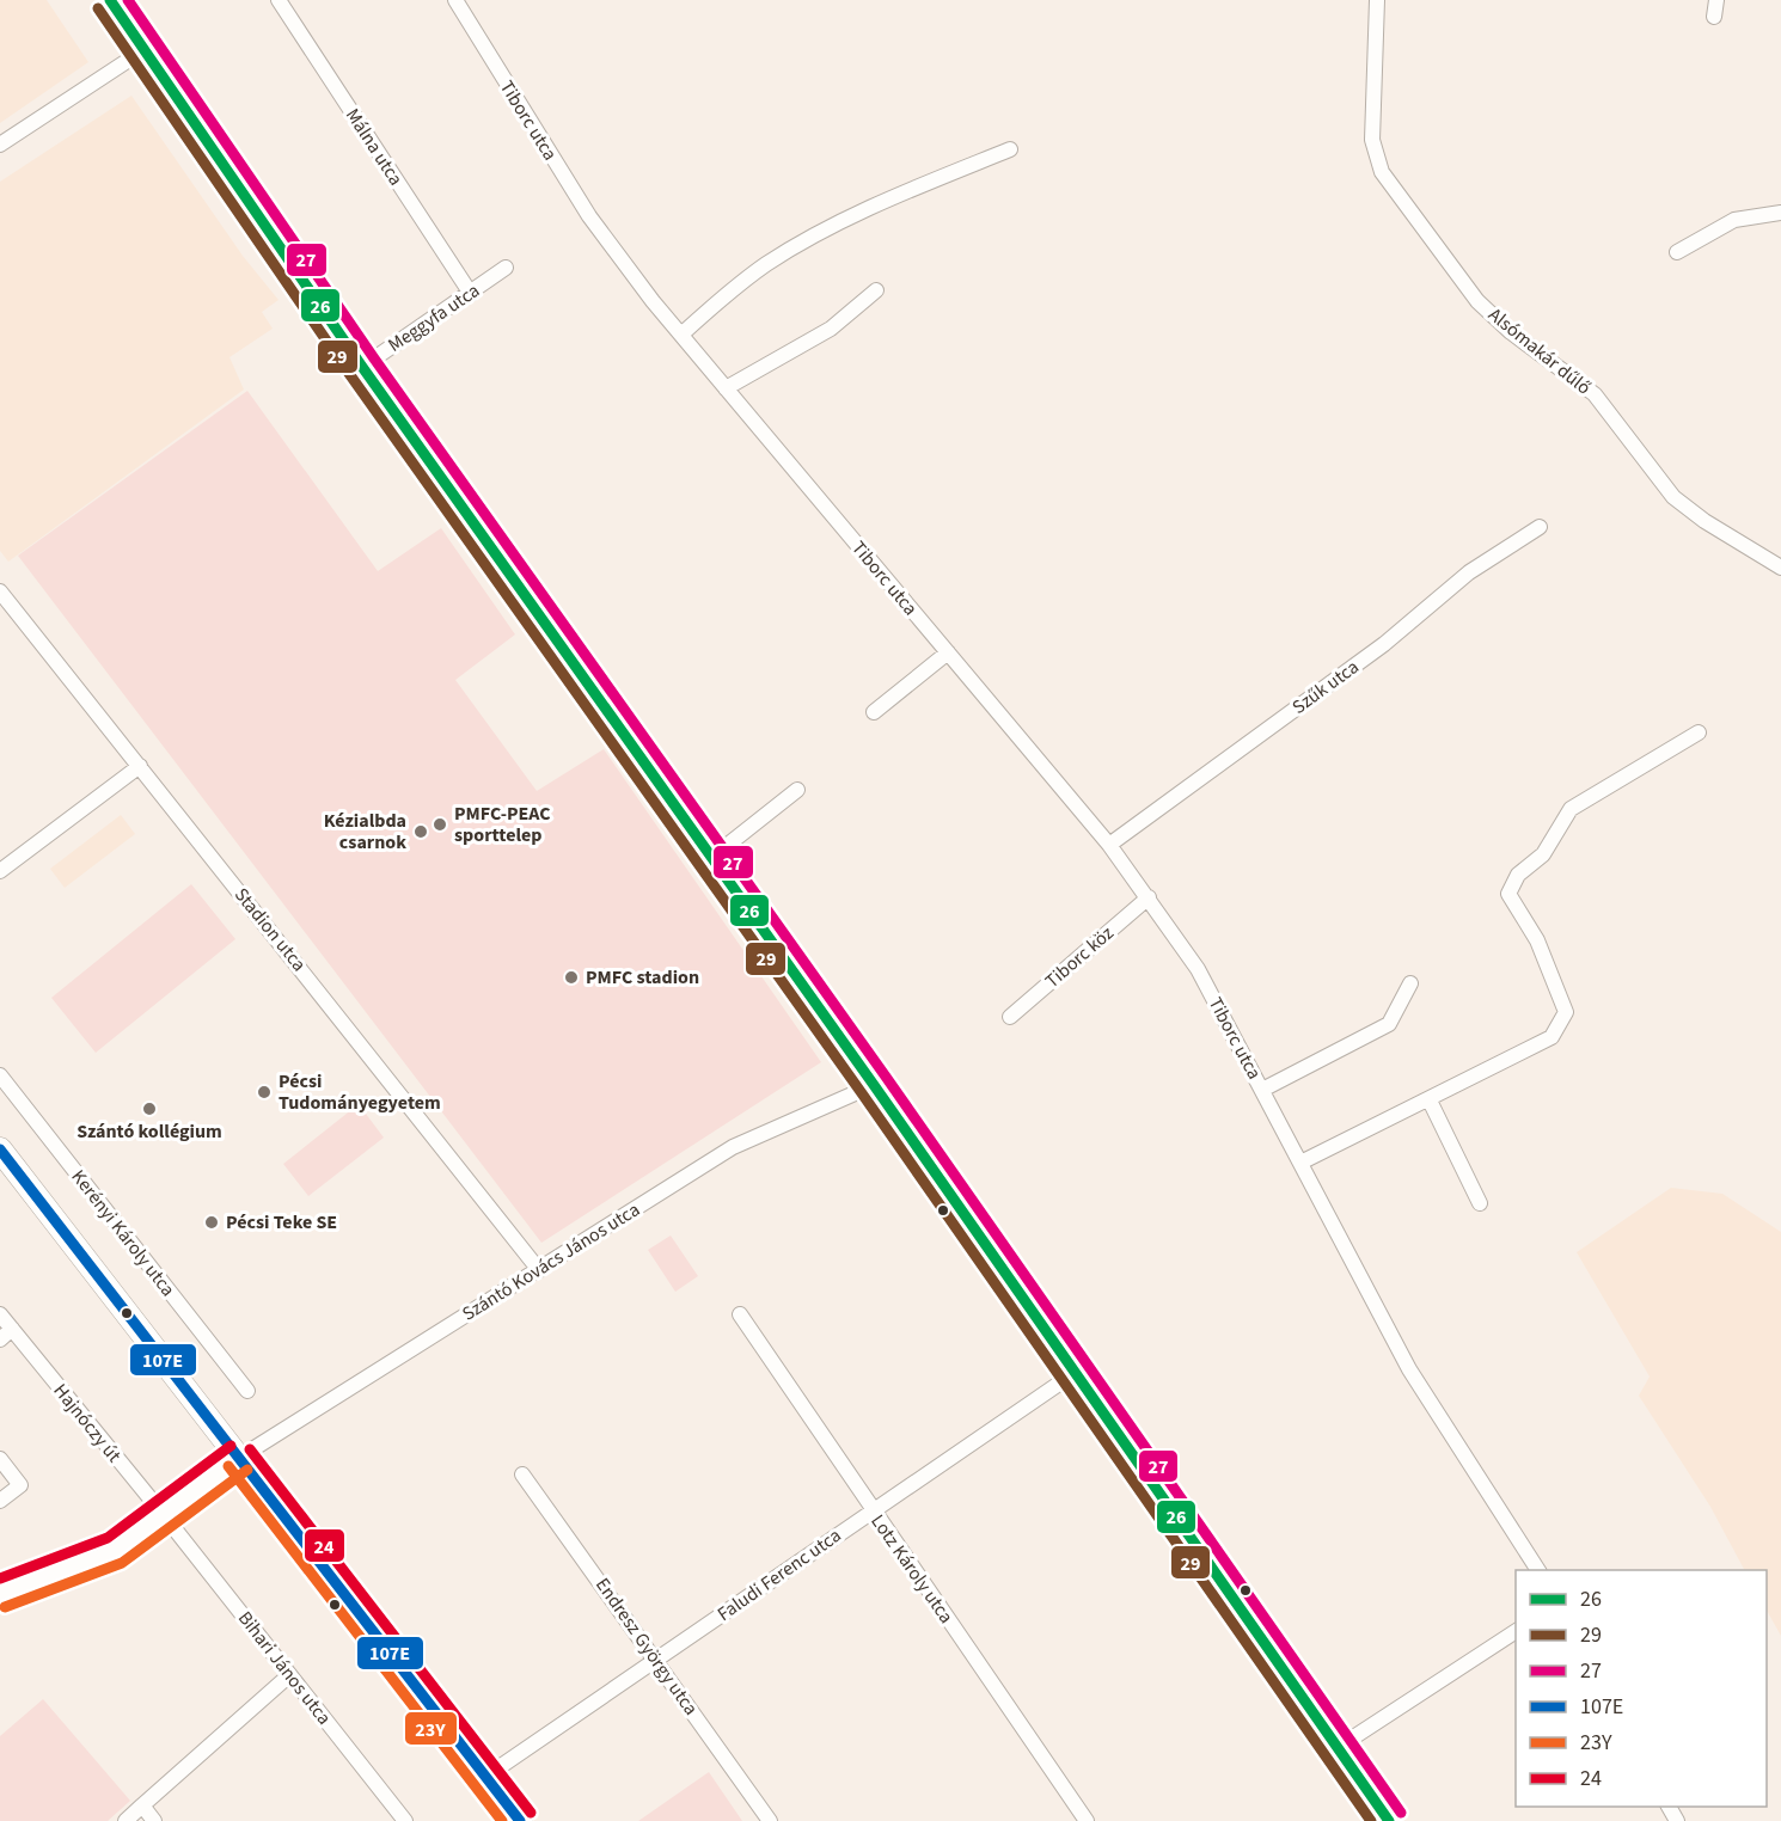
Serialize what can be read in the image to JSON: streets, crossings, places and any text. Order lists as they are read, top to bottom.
{
  "streets": {
    "street": [
      "Tiborc utca",
      "Málna utca",
      "Meggyfa utca",
      "Alsómakár dűlő",
      "Szűk utca",
      "Stadion utca",
      "Tiborc köz",
      "Kerényi Károly utca",
      "Szántó Kovács János utca",
      "Hajnóczy út",
      "Lotz Károly utca",
      "Faludi Ferenc utca",
      "Endresz György utca",
      "Bihari János utca"
    ]
  },
  "crossings": [
    ["Tiborc utca", "Szűk utca"],
    ["Tiborc utca", "Tiborc köz"],
    ["Málna utca", "Meggyfa utca"],
    ["Stadion utca", "Szántó Kovács János utca"],
    ["Szántó Kovács János utca", "Hajnóczy út"],
    ["Szántó Kovács János utca", "Bihari János utca"],
    ["Hajnóczy út", "Bihari János utca"],
    ["Lotz Károly utca", "Faludi Ferenc utca"],
    ["Faludi Ferenc utca", "Endresz György utca"]
  ],
  "places": [
    "PMFC-PEAC sporttelep",
    "Kézialbda csarnok",
    "PMFC stadion",
    "Pécsi Tudományegyetem",
    "Szántó kollégium",
    "Pécsi Teke SE"
  ],
  "lines": [
    "transit line 26",
    "transit line 27",
    "transit line 29",
    "transit line 107E",
    "transit line 24",
    "transit line 23Y"
  ],
  "legend": [
    "26",
    "29",
    "27",
    "107E",
    "23Y",
    "24"
  ]
}
